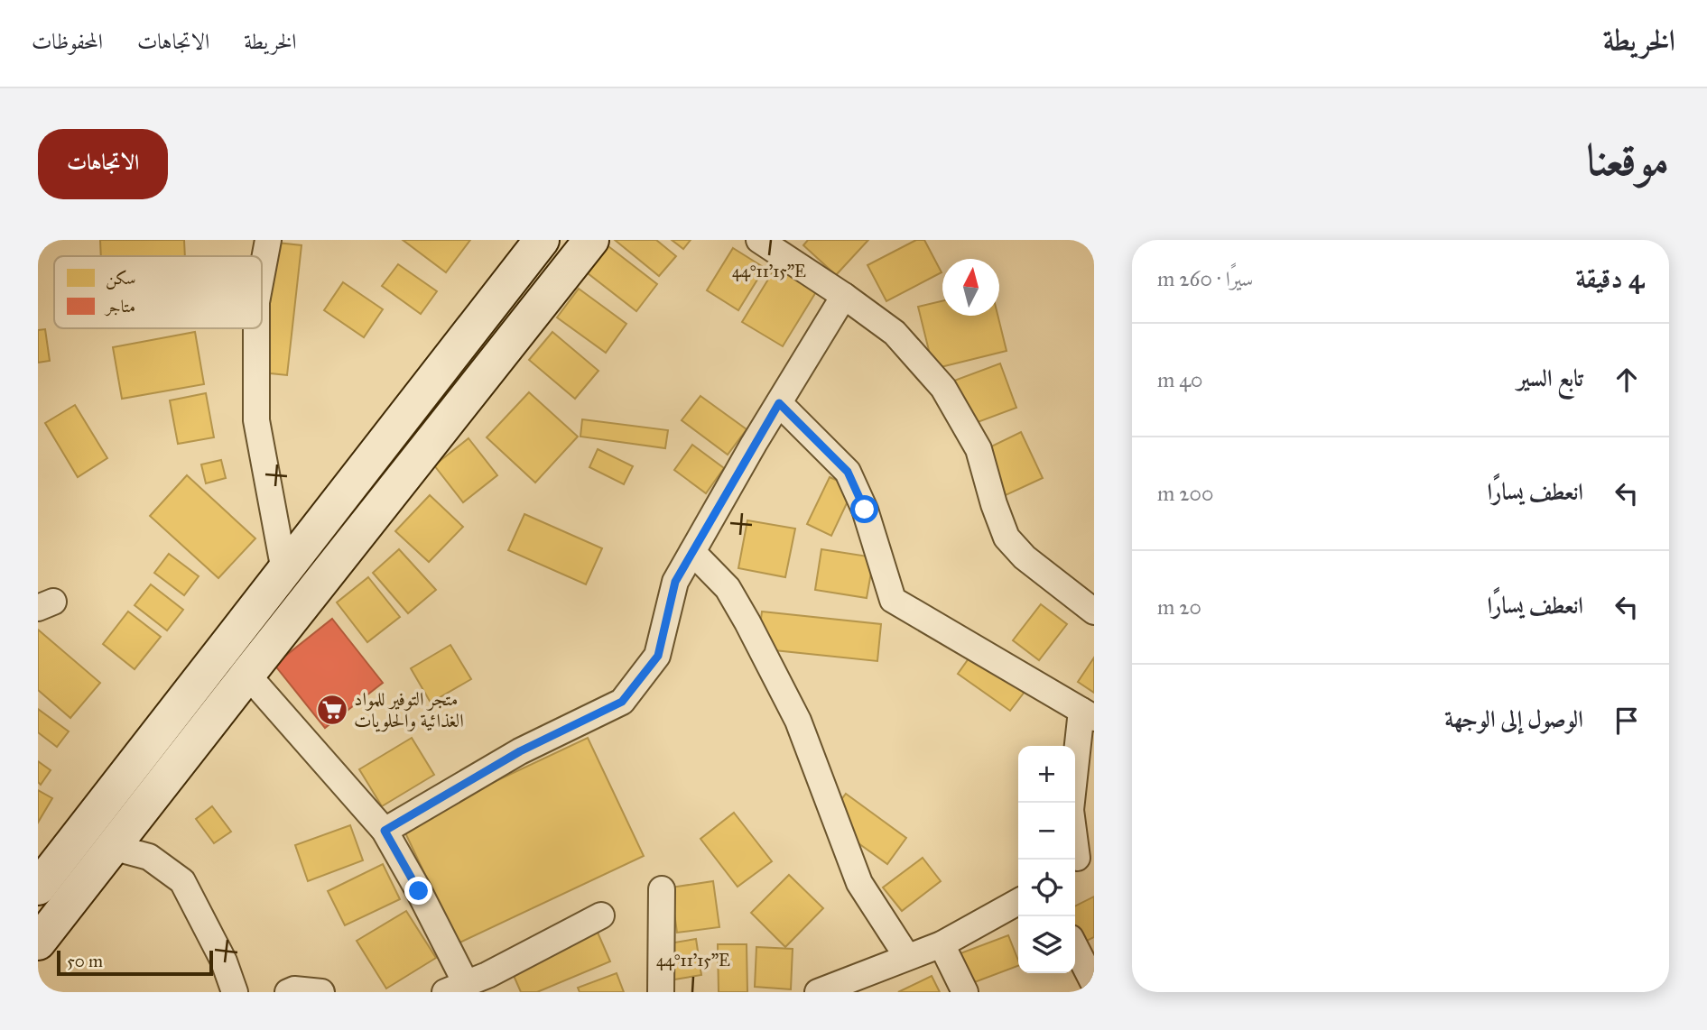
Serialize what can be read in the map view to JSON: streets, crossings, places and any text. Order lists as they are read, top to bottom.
{
  "places": {
    "supermarket": ["متجر التوفير للمواد الغذائية والحلويات"]
  },
  "legend": ["سكن", "متاجر"],
  "scale_bar": "50 m",
  "north": "top",
  "page": {
    "header": "الخريطة",
    "nav": ["الخريطة", "الاتجاهات", "المحفوظات"],
    "title": "موقعنا",
    "buttons": "الاتجاهات",
    "heading": ["4 دقيقة", "سيرًا · 260 m"],
    "list": [
      ["تابع السير", "40 m"],
      ["انعطف يسارًا", "200 m"],
      ["انعطف يسارًا", "20 m"],
      "الوصول إلى الوجهة"
    ],
    "map_buttons": ["+", "−"],
    "scale": "50 m"
  },
  "coordinates": ["44°11'15\"E"]
}
